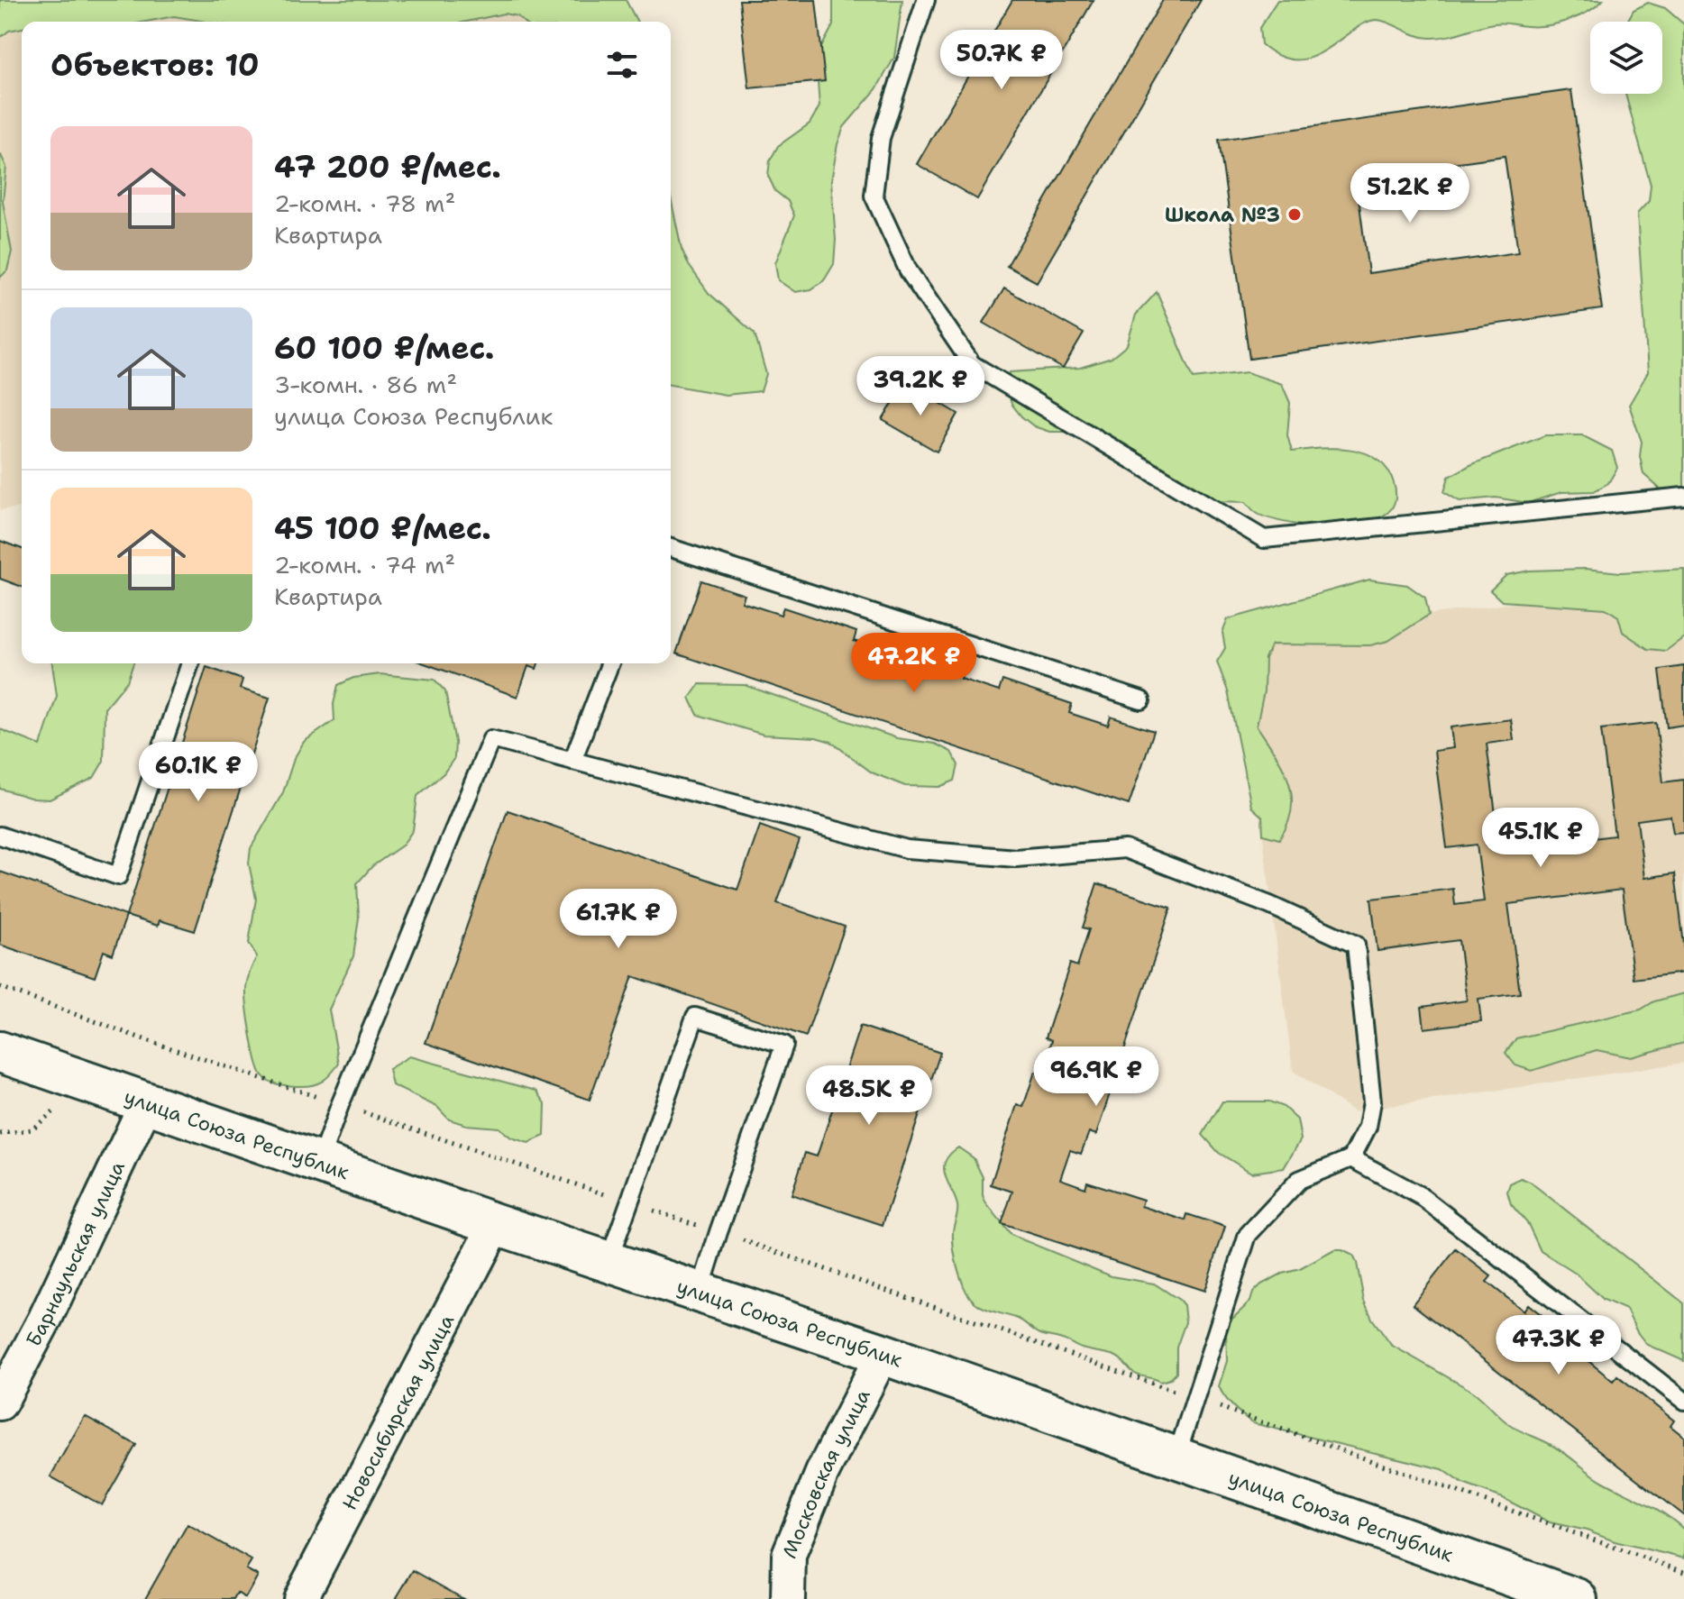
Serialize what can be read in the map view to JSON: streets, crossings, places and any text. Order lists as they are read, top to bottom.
{
  "streets": {
    "street": [
      "улица Союза Республик",
      "Барнаульская улица",
      "Новосибирская улица",
      "Московская улица"
    ]
  },
  "crossings": [
    ["улица Союза Республик", "Барнаульская улица"],
    ["улица Союза Республик", "Новосибирская улица"],
    ["улица Союза Республик", "Московская улица"]
  ],
  "places": ["Школа №3"],
  "page": {
    "heading": "Объектов: 10",
    "price": [
      "50.7K ₽",
      "51.2K ₽",
      "39.2K ₽",
      "47.2K ₽",
      "60.1K ₽",
      "45.1K ₽",
      "61.7K ₽",
      "96.9K ₽",
      "48.5K ₽",
      "47.3K ₽"
    ],
    "list": [
      {
        "name": "47 200 ₽/мес.",
        "note": "2-комн. · 78 m² · Квартира"
      },
      {
        "name": "60 100 ₽/мес.",
        "note": "3-комн. · 86 m² · улица Союза Республик"
      },
      {
        "name": "45 100 ₽/мес.",
        "note": "2-комн. · 74 m² · Квартира"
      }
    ]
  }
}
